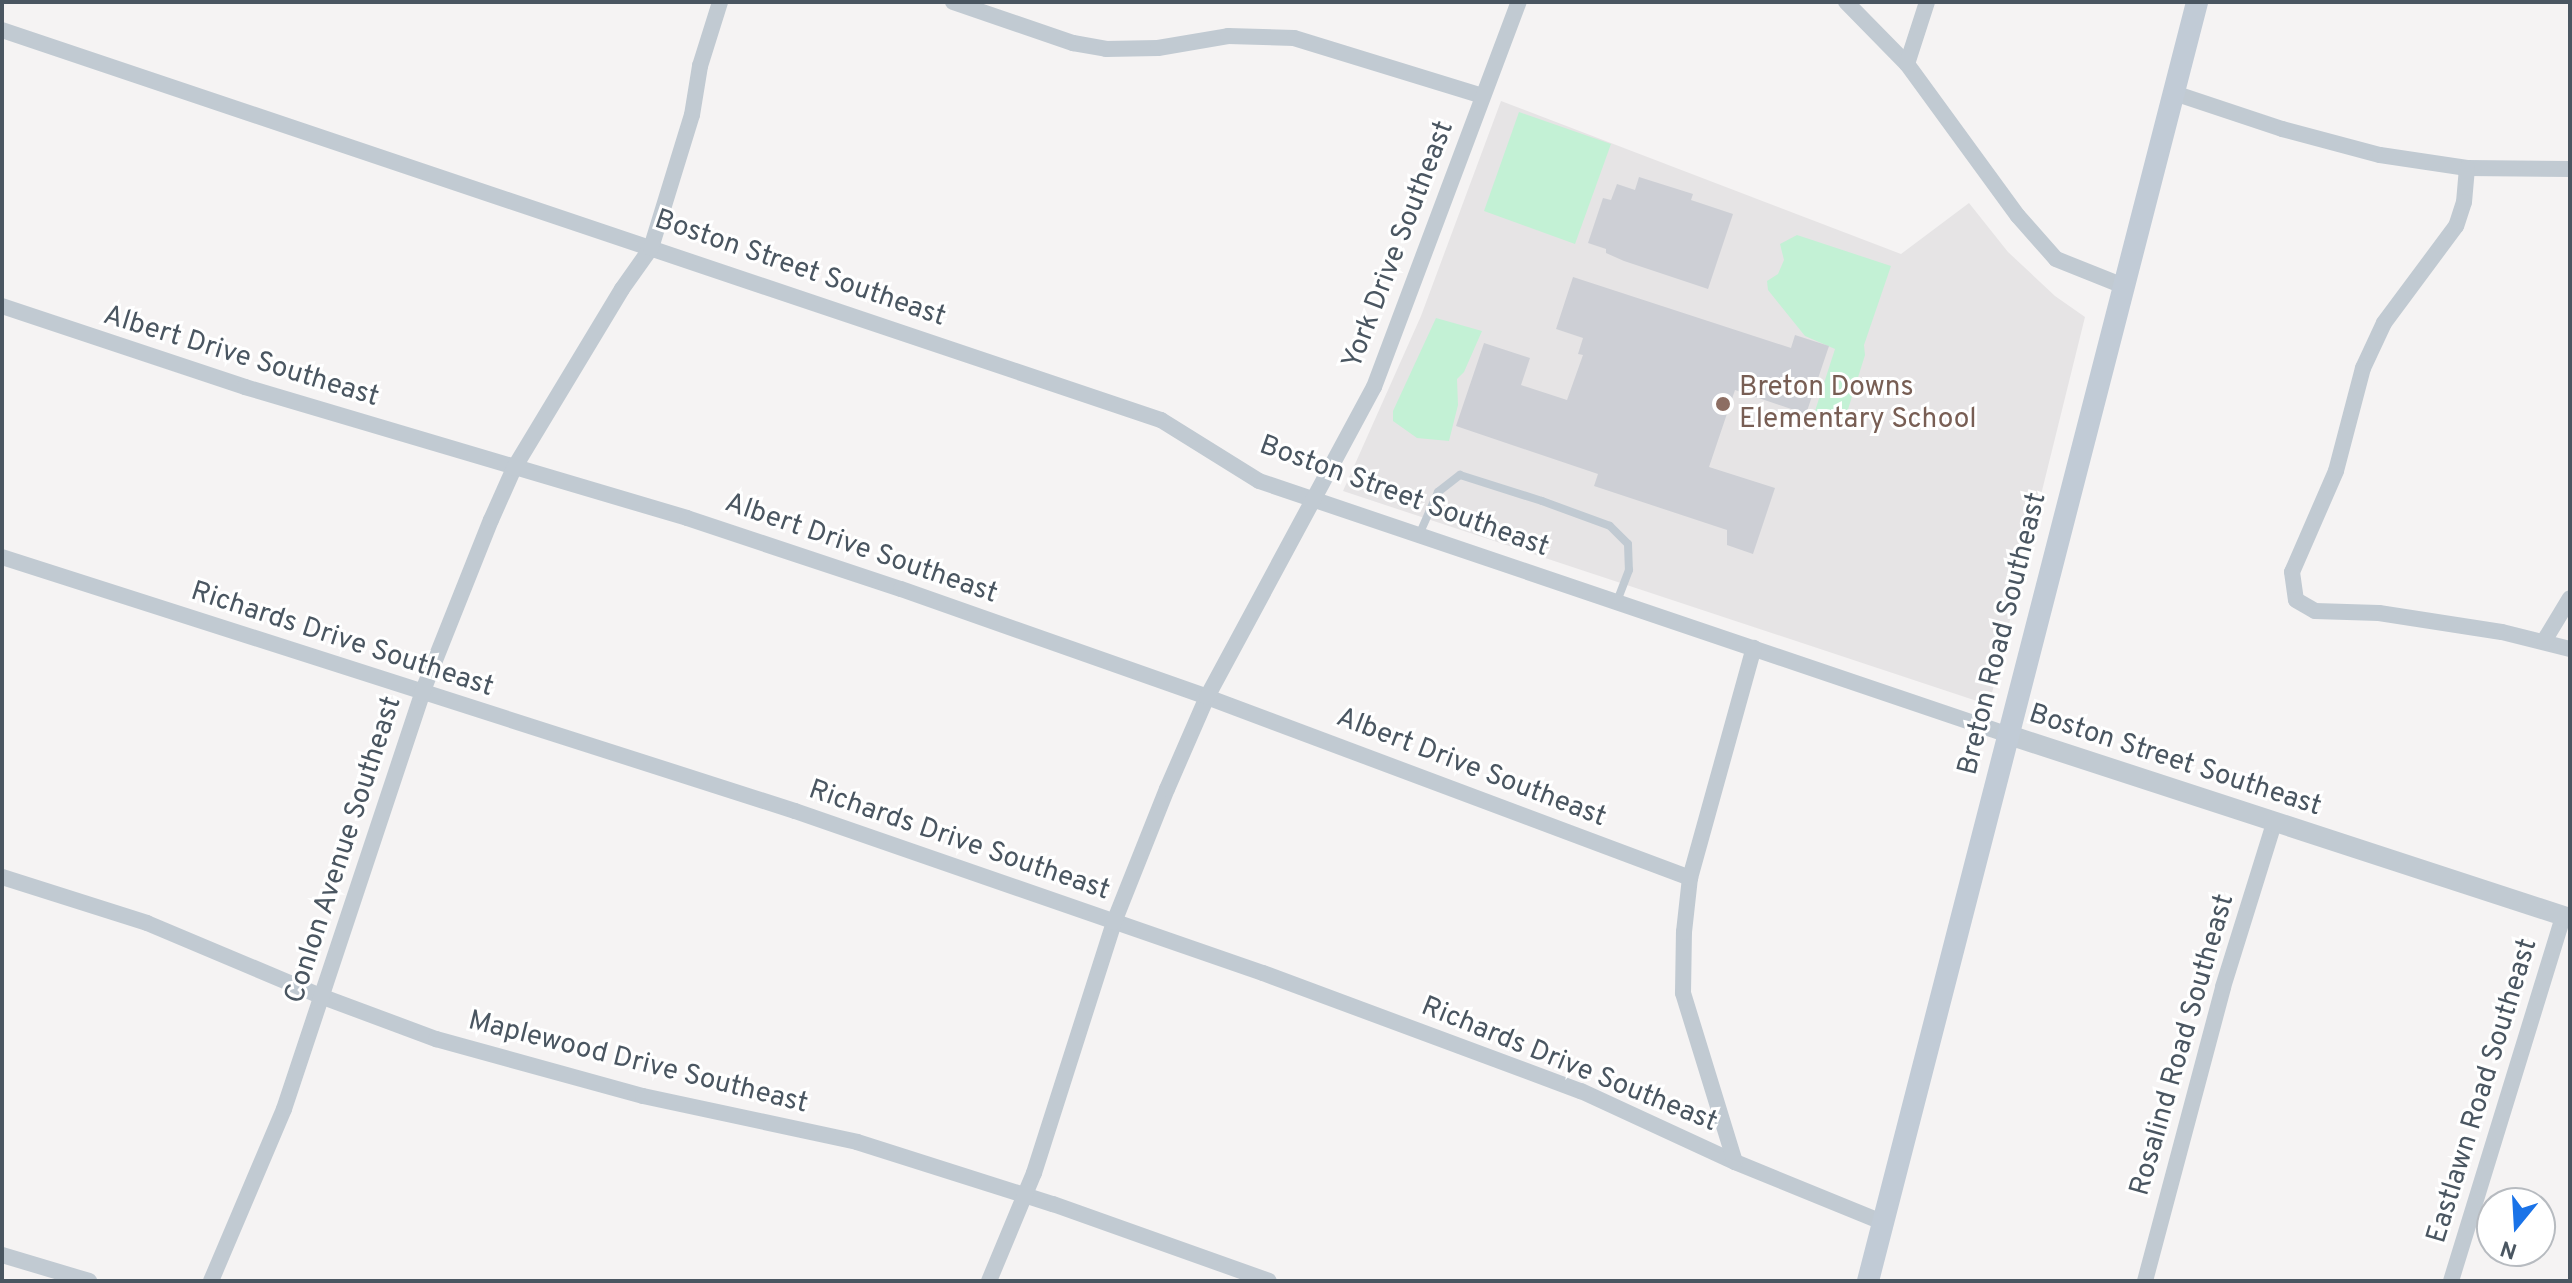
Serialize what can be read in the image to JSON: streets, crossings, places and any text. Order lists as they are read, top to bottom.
{
  "streets": {
    "main road": ["Breton Road Southeast"],
    "street": [
      "York Drive Southeast",
      "Boston Street Southeast",
      "Albert Drive Southeast",
      "Richards Drive Southeast",
      "Conlon Avenue Southeast",
      "Rosalind Road Southeast",
      "Maplewood Drive Southeast",
      "Eastlawn Road Southeast"
    ]
  },
  "crossings": [
    ["York Drive Southeast", "Boston Street Southeast"],
    ["York Drive Southeast", "Albert Drive Southeast"],
    ["York Drive Southeast", "Richards Drive Southeast"],
    ["York Drive Southeast", "Maplewood Drive Southeast"],
    ["Boston Street Southeast", "Breton Road Southeast"],
    ["Boston Street Southeast", "Conlon Avenue Southeast"],
    ["Boston Street Southeast", "Rosalind Road Southeast"],
    ["Boston Street Southeast", "Eastlawn Road Southeast"],
    ["Albert Drive Southeast", "Conlon Avenue Southeast"],
    ["Breton Road Southeast", "Richards Drive Southeast"],
    ["Richards Drive Southeast", "Conlon Avenue Southeast"],
    ["Conlon Avenue Southeast", "Maplewood Drive Southeast"]
  ],
  "places": ["Breton Downs Elementary School"],
  "north": "bottom"
}
